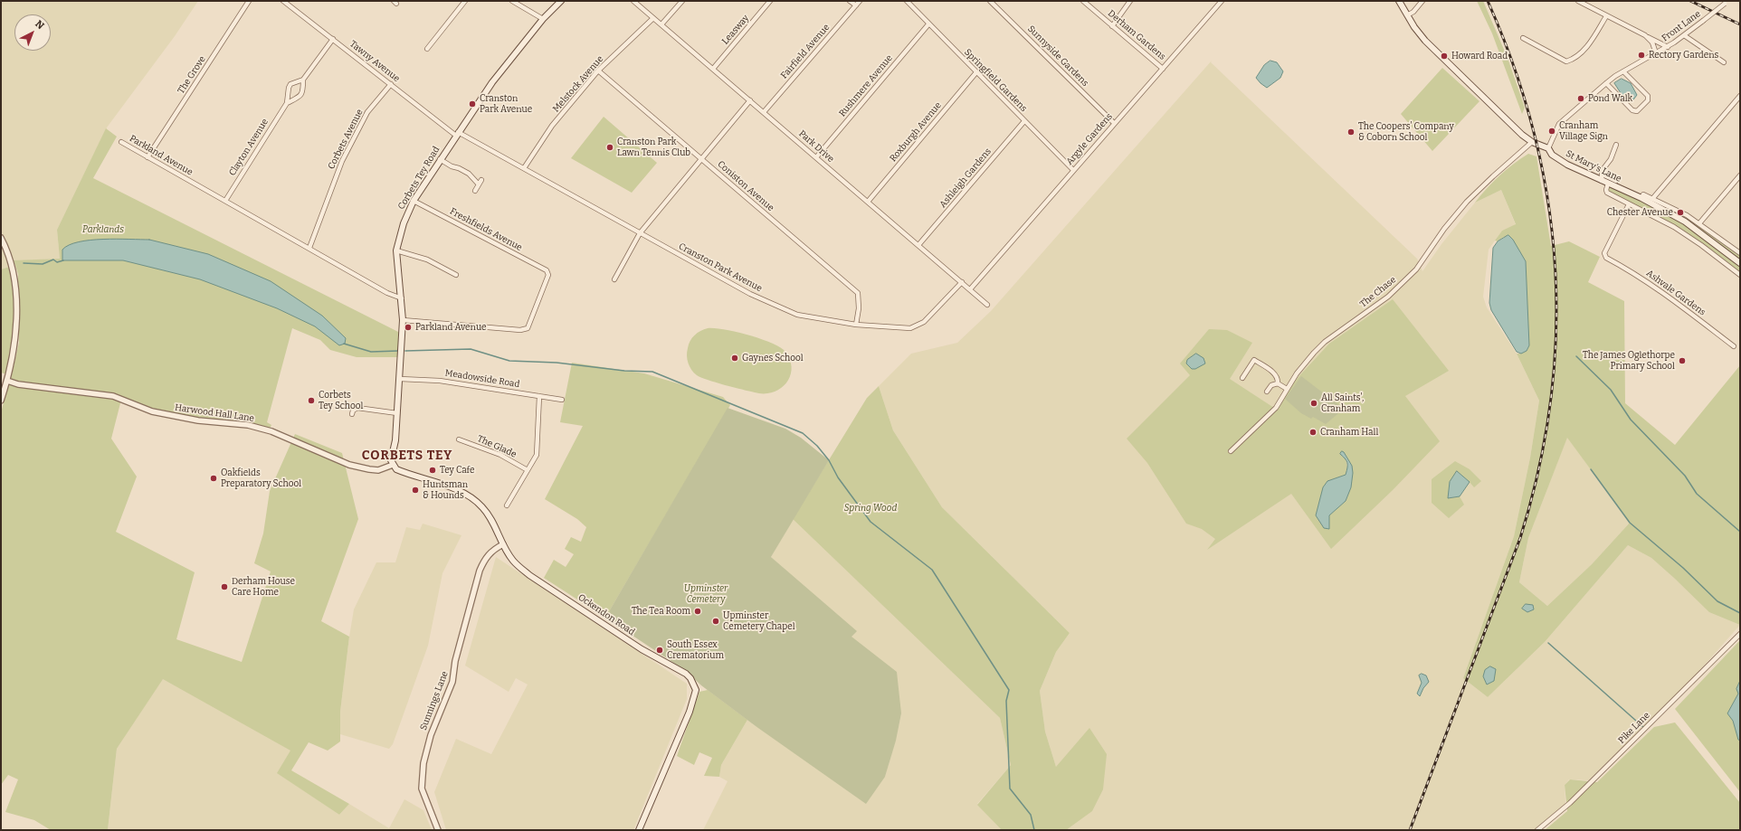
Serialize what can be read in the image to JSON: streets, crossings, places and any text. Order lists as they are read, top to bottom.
{
  "streets": {
    "main road": ["St Mary's Lane", "Corbets Tey Road", "Ockendon Road"],
    "street": [
      "Front Lane",
      "Leasway",
      "Derham Gardens",
      "Fairfield Avenue",
      "Sunnyside Gardens",
      "Tawny Avenue",
      "The Grove",
      "Springfield Gardens",
      "Melstock Avenue",
      "Rushmere Avenue",
      "Roxburgh Avenue",
      "Corbets Avenue",
      "Argyle Gardens",
      "Park Drive",
      "Clayton Avenue",
      "Parkland Avenue",
      "Ashleigh Gardens",
      "Coniston Avenue",
      "Freshfields Avenue",
      "Cranston Park Avenue",
      "The Chase",
      "Ashvale Gardens",
      "Meadowside Road",
      "Harwood Hall Lane",
      "The Glade",
      "Sunnings Lane",
      "Pike Lane"
    ]
  },
  "crossings": [
    ["Front Lane", "St Mary's Lane"],
    ["Leasway", "Park Drive"],
    ["Derham Gardens", "Argyle Gardens"],
    ["Fairfield Avenue", "Park Drive"],
    ["Sunnyside Gardens", "Argyle Gardens"],
    ["Tawny Avenue", "Corbets Avenue"],
    ["Tawny Avenue", "Clayton Avenue"],
    ["Tawny Avenue", "Corbets Tey Road"],
    ["Tawny Avenue", "Cranston Park Avenue"],
    ["The Grove", "Parkland Avenue"],
    ["Springfield Gardens", "Rushmere Avenue"],
    ["Springfield Gardens", "Roxburgh Avenue"],
    ["Springfield Gardens", "Argyle Gardens"],
    ["Springfield Gardens", "Ashleigh Gardens"],
    ["Melstock Avenue", "Park Drive"],
    ["Melstock Avenue", "Coniston Avenue"],
    ["Melstock Avenue", "Cranston Park Avenue"],
    ["Rushmere Avenue", "Park Drive"],
    ["Roxburgh Avenue", "Park Drive"],
    ["Corbets Avenue", "Parkland Avenue"],
    ["Argyle Gardens", "Park Drive"],
    ["Park Drive", "Ashleigh Gardens"],
    ["Park Drive", "Cranston Park Avenue"],
    ["Clayton Avenue", "Parkland Avenue"],
    ["Parkland Avenue", "Corbets Tey Road"],
    ["St Mary's Lane", "The Chase"],
    ["Corbets Tey Road", "Freshfields Avenue"],
    ["Corbets Tey Road", "Cranston Park Avenue"],
    ["Corbets Tey Road", "Meadowside Road"],
    ["Corbets Tey Road", "Harwood Hall Lane"],
    ["Corbets Tey Road", "Ockendon Road"],
    ["Coniston Avenue", "Cranston Park Avenue"],
    ["Harwood Hall Lane", "Ockendon Road"],
    ["Ockendon Road", "Sunnings Lane"]
  ],
  "districts": ["CORBETS TEY"],
  "parks": ["Parklands", "Spring Wood", "Upminster Cemetery"],
  "places": [
    "Rectory Gardens",
    "Howard Road",
    "Pond Walk",
    "Cranston Park Avenue",
    "Cranham Village Sign",
    "The Coopers' Company & Coborn School",
    "Cranston Park Lawn Tennis Club",
    "Chester Avenue",
    "Parkland Avenue",
    "Gaynes School",
    "The James Oglethorpe Primary School",
    "Corbets Tey School",
    "All Saints', Cranham",
    "Cranham Hall",
    "Tey Cafe",
    "Oakfields Preparatory School",
    "Huntsman & Hounds",
    "Derham House Care Home",
    "The Tea Room",
    "Upminster Cemetery Chapel",
    "South Essex Crematorium"
  ],
  "north": "top right"
}
